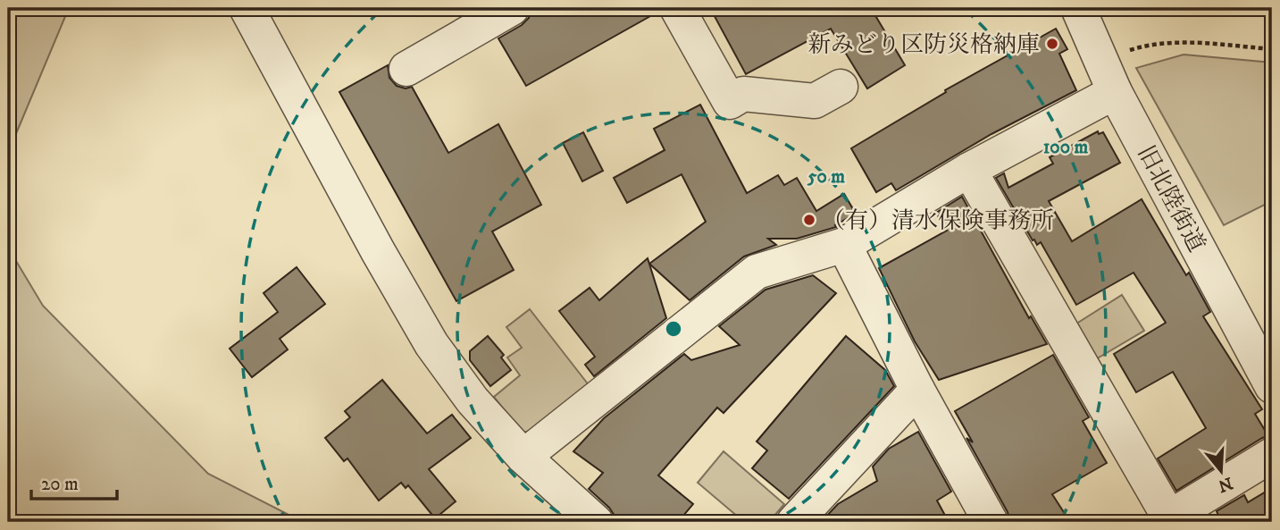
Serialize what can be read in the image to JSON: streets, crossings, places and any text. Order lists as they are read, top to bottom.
{
  "streets": {
    "street": ["旧北陸街道"]
  },
  "places": ["新みどり区防災格納庫", "（有）清水保険事務所"],
  "scale_bar": "20 m",
  "north": "bottom",
  "rings": ["100 m", "50 m"]
}
